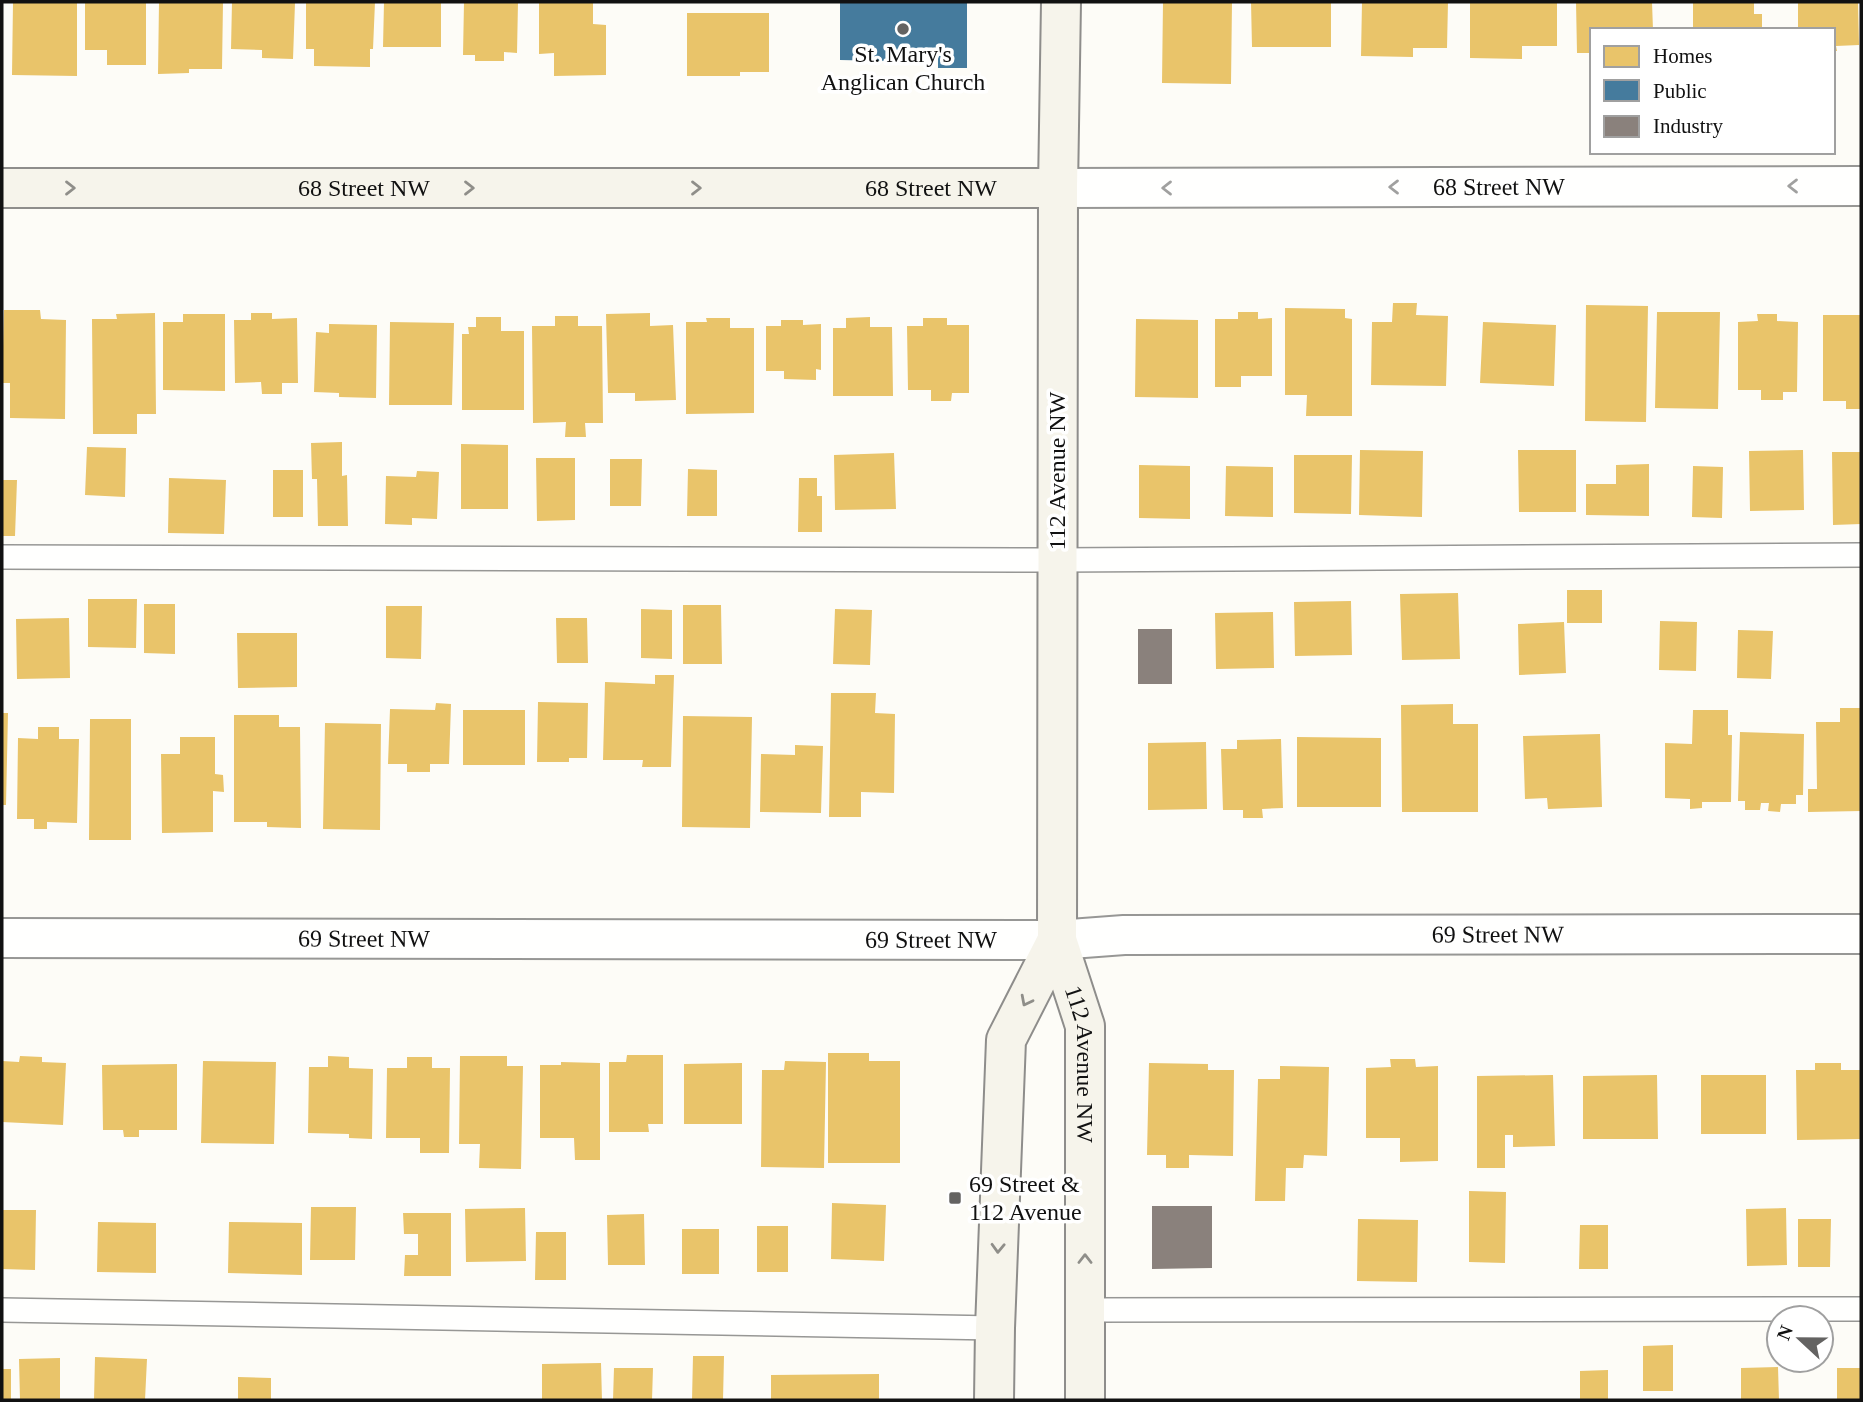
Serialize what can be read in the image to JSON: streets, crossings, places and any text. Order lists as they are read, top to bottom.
{
  "streets": {
    "main road": ["68 Street NW", "112 Avenue NW"],
    "street": ["69 Street NW"]
  },
  "crossings": [
    ["68 Street NW", "112 Avenue NW"],
    ["112 Avenue NW", "69 Street NW"]
  ],
  "places": {
    "other": ["St. Mary's Anglican Church"],
    "transit": ["69 Street & 112 Avenue"]
  },
  "legend": ["Homes", "Public", "Industry"],
  "north": "left"
}
